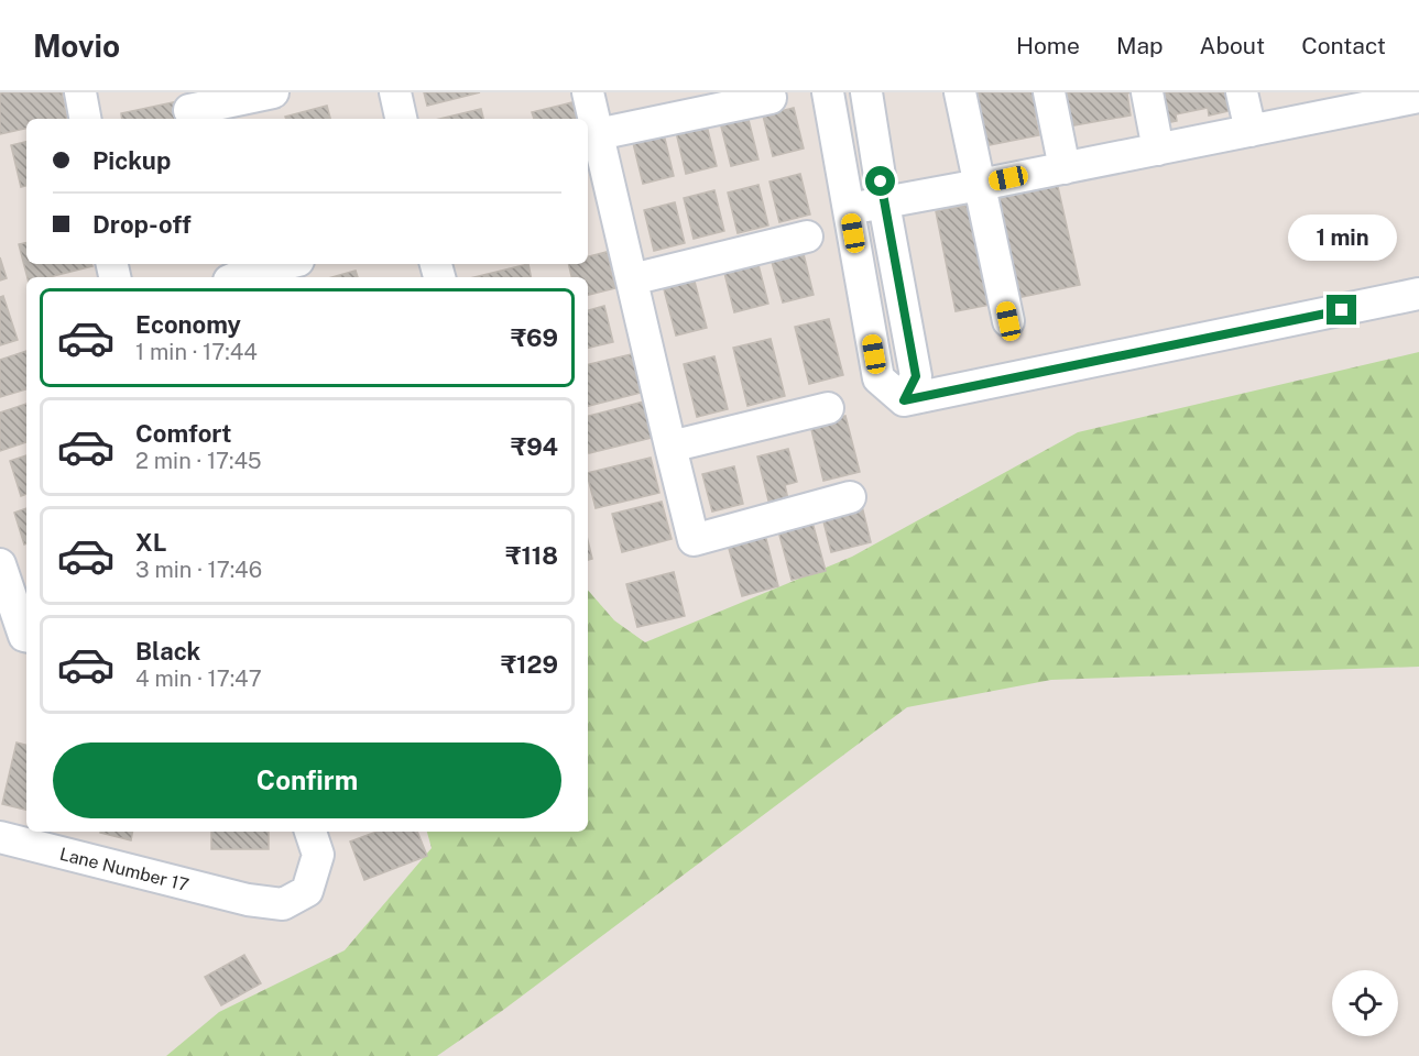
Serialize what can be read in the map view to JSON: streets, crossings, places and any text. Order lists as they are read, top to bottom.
{
  "streets": {
    "street": ["Lane Number 17"]
  },
  "page": {
    "header": "Movio",
    "nav": [
      "Home",
      "Map",
      "About",
      "Contact"
    ],
    "banner": ["Pickup", "Drop-off"],
    "bubble": "1 min",
    "list": [
      {
        "name": "Economy",
        "note": "1 min · 17:44",
        "value": "₹69"
      },
      {
        "name": "Comfort",
        "note": "2 min · 17:45",
        "value": "₹94"
      },
      {
        "name": "XL",
        "note": "3 min · 17:46",
        "value": "₹118"
      },
      {
        "name": "Black",
        "note": "4 min · 17:47",
        "value": "₹129"
      }
    ],
    "buttons": "Confirm"
  }
}
